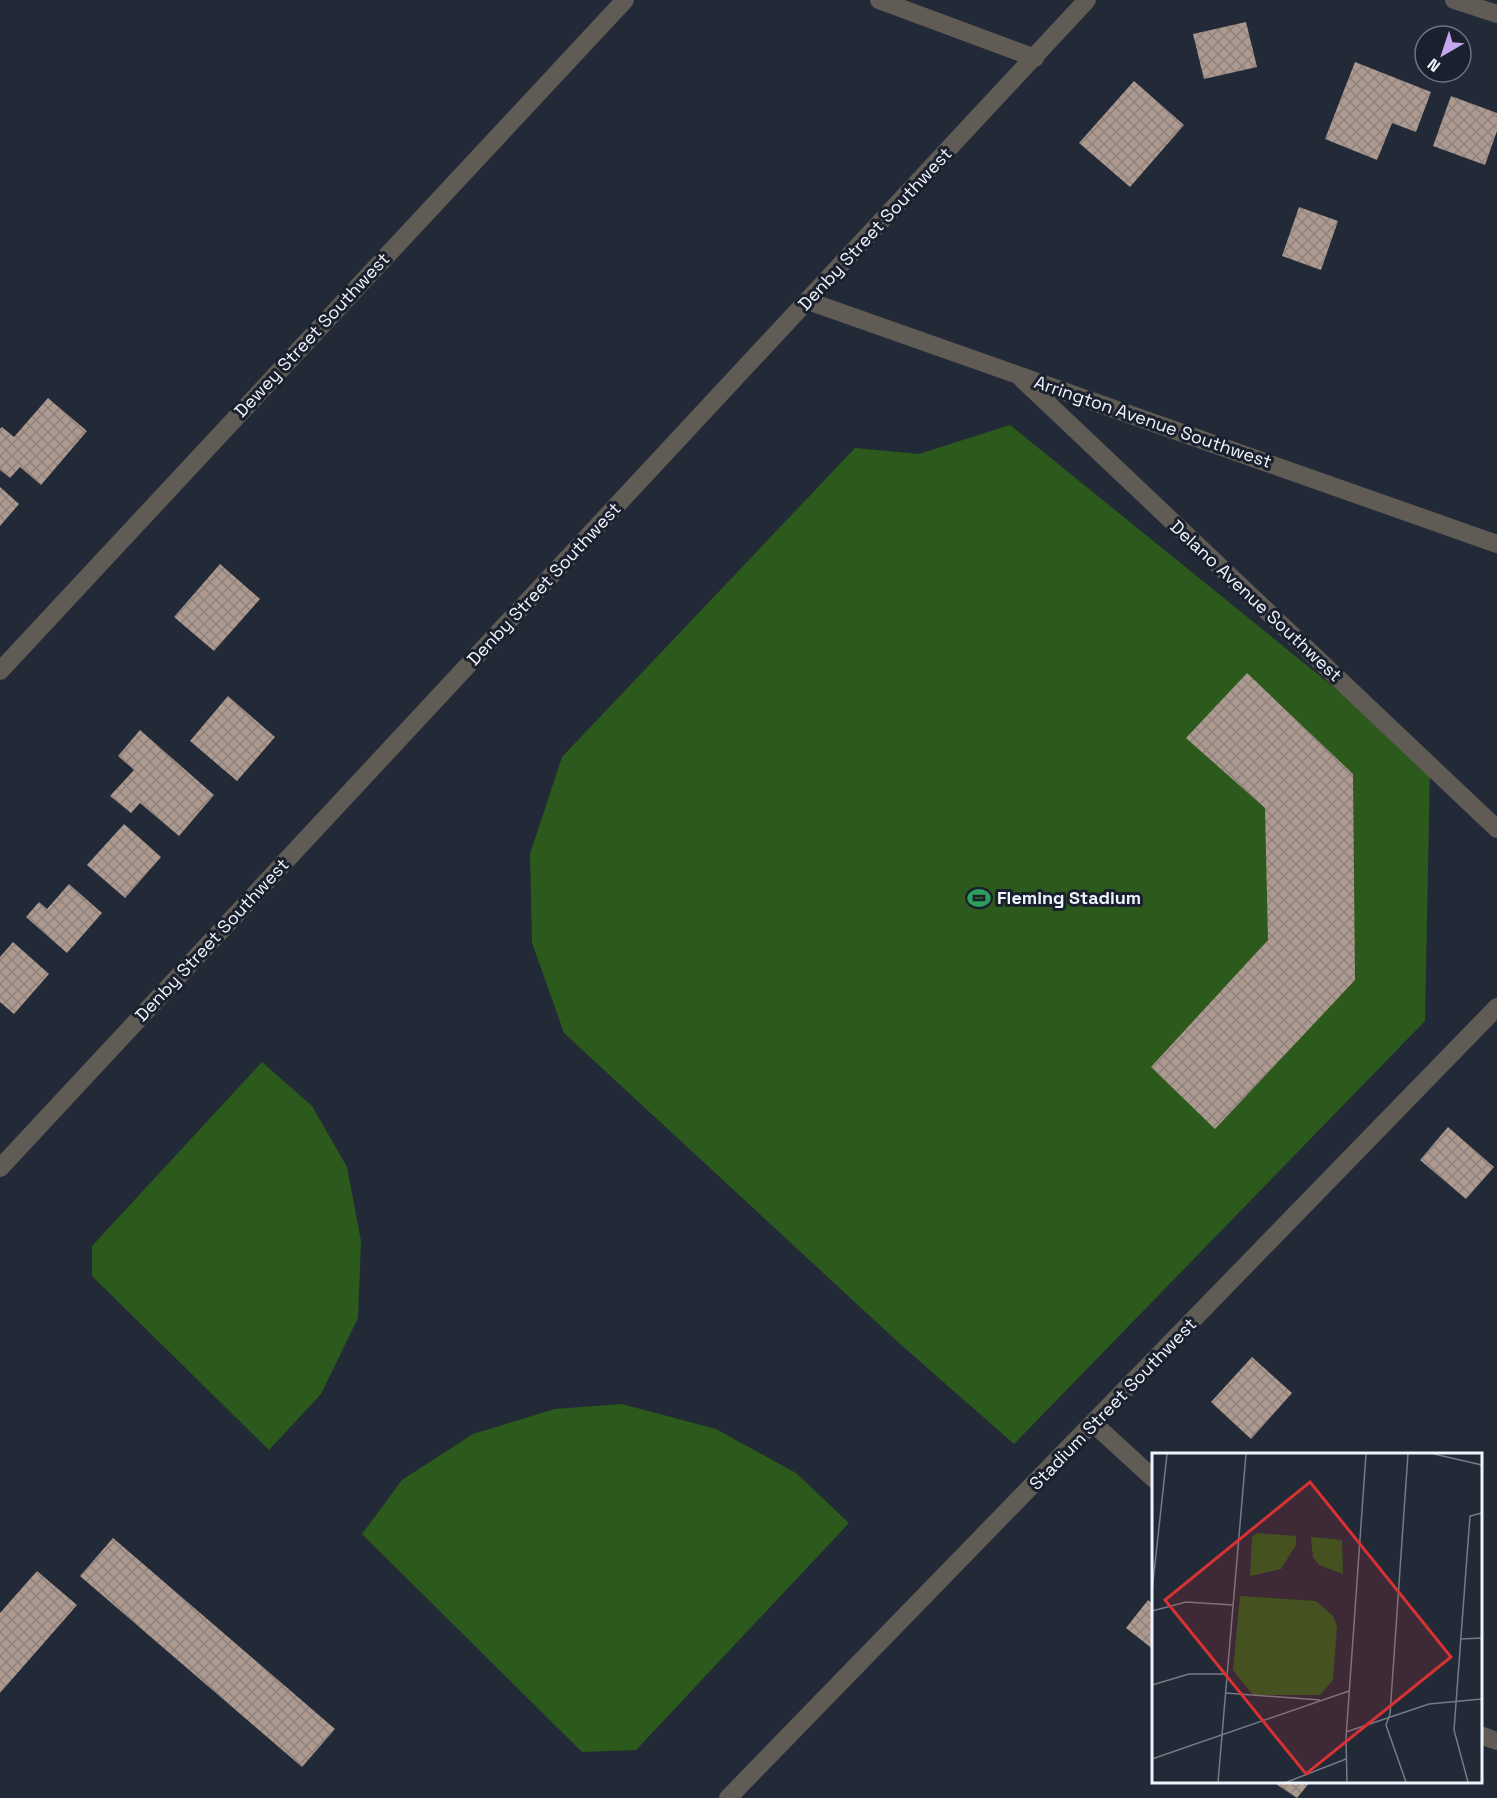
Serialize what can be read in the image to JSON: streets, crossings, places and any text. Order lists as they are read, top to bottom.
{
  "streets": {
    "street": [
      "Denby Street Southwest",
      "Dewey Street Southwest",
      "Arrington Avenue Southwest",
      "Delano Avenue Southwest",
      "Stadium Street Southwest"
    ]
  },
  "crossings": [
    ["Denby Street Southwest", "Arrington Avenue Southwest"],
    ["Arrington Avenue Southwest", "Delano Avenue Southwest"]
  ],
  "places": {
    "sports": ["Fleming Stadium"]
  },
  "north": "bottom left"
}
